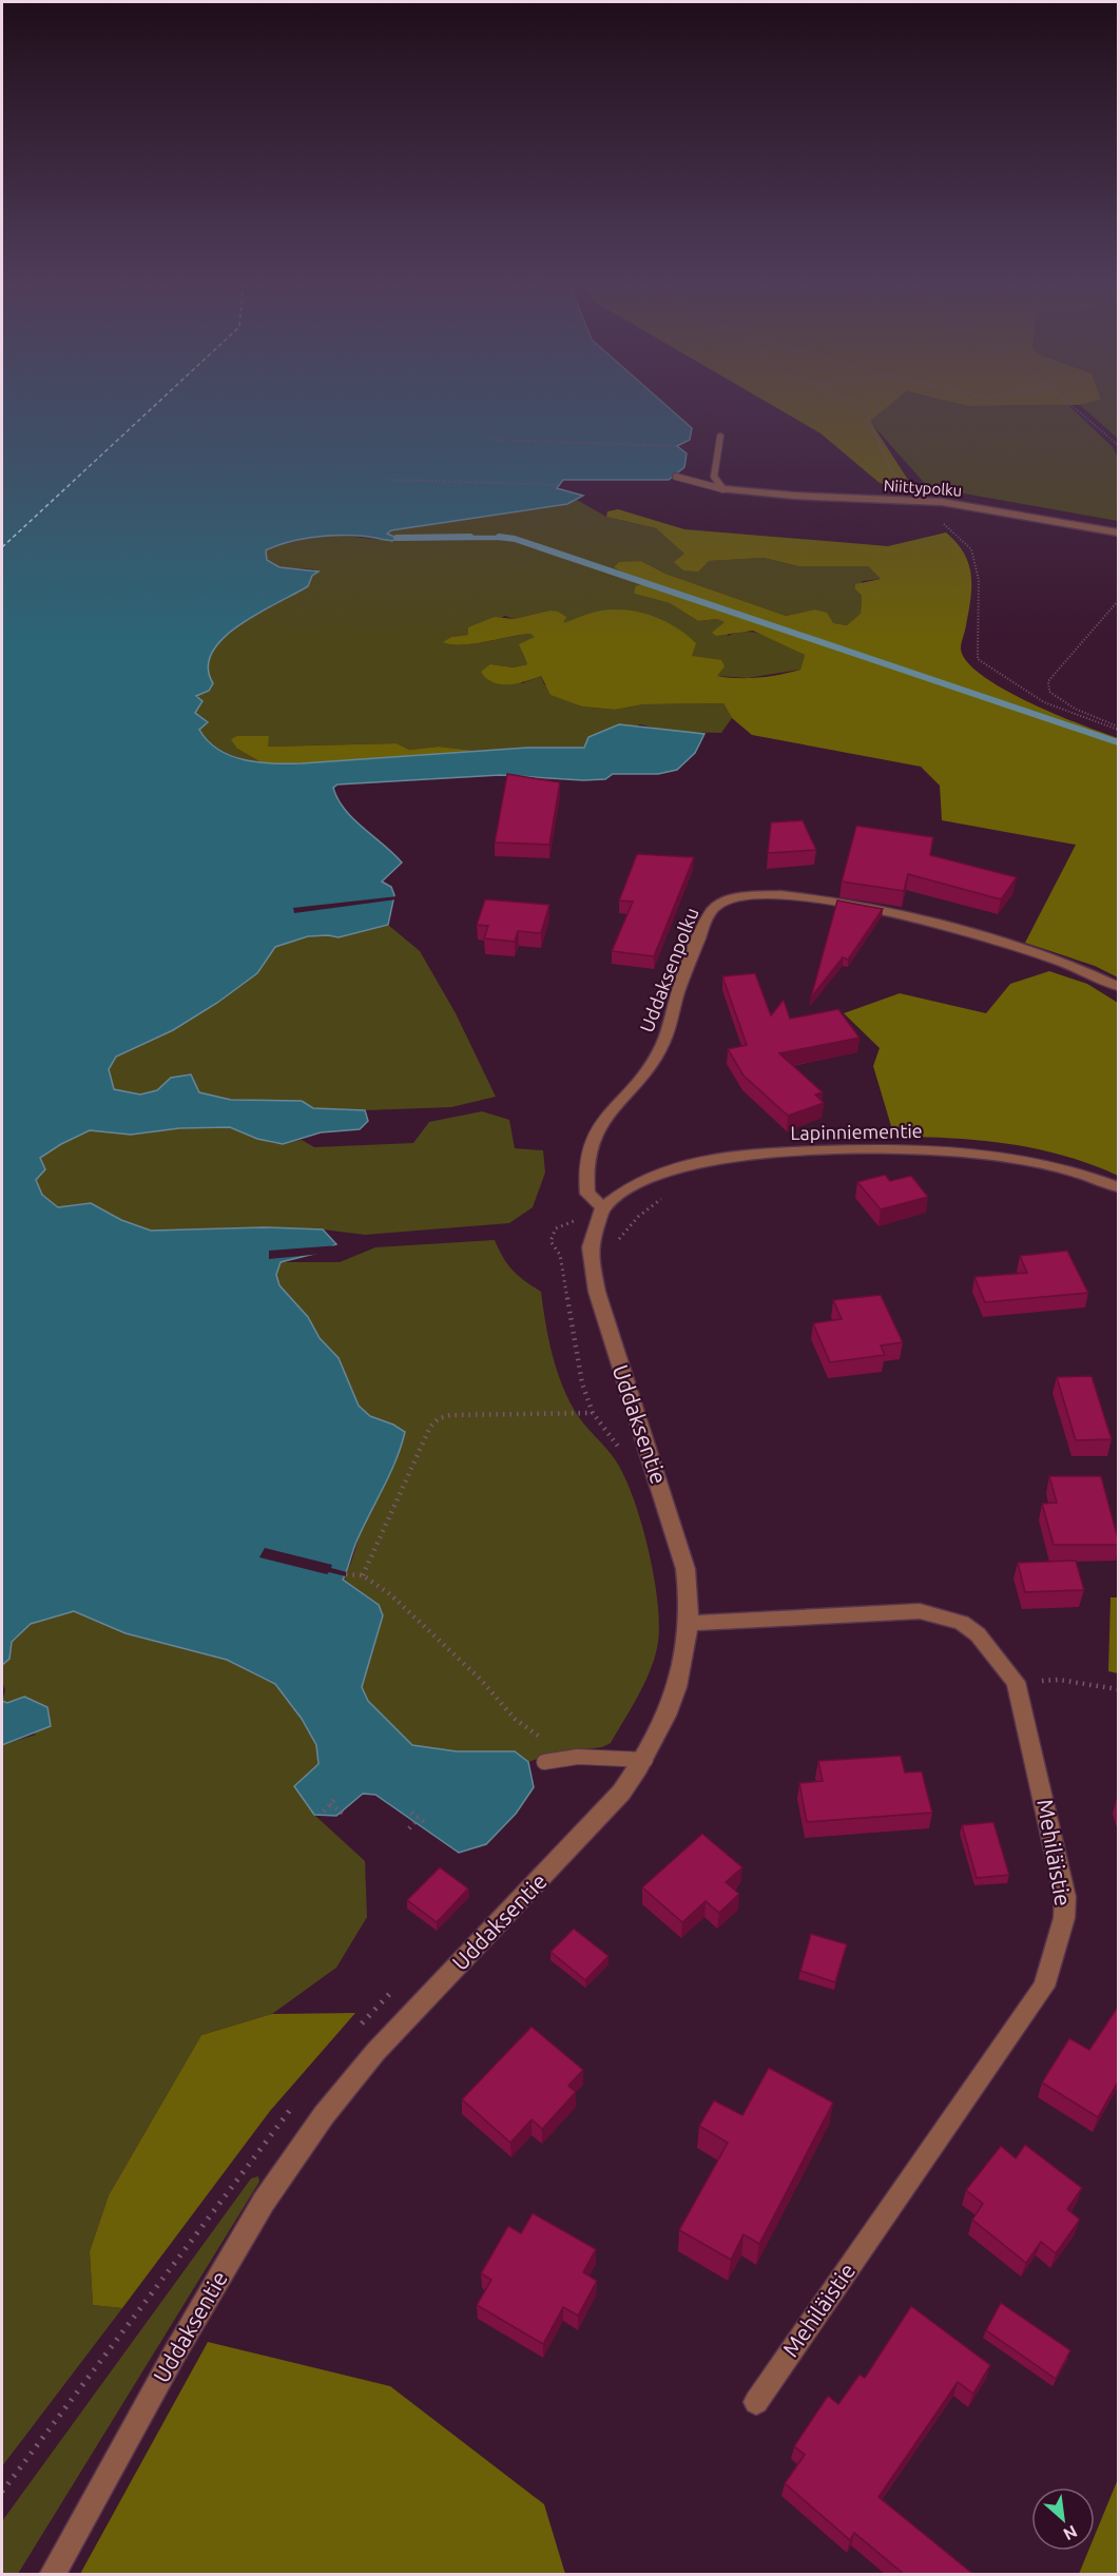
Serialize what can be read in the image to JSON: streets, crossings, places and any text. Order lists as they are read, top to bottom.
{
  "streets": {
    "street": [
      "Niittypolku",
      "Uddaksenpolku",
      "Lapinniementie",
      "Uddaksentie",
      "Mehiläistie"
    ]
  },
  "crossings": [
    ["Uddaksenpolku", "Lapinniementie"],
    ["Uddaksenpolku", "Uddaksentie"],
    ["Lapinniementie", "Uddaksentie"],
    ["Uddaksentie", "Mehiläistie"]
  ],
  "north": "bottom right"
}
